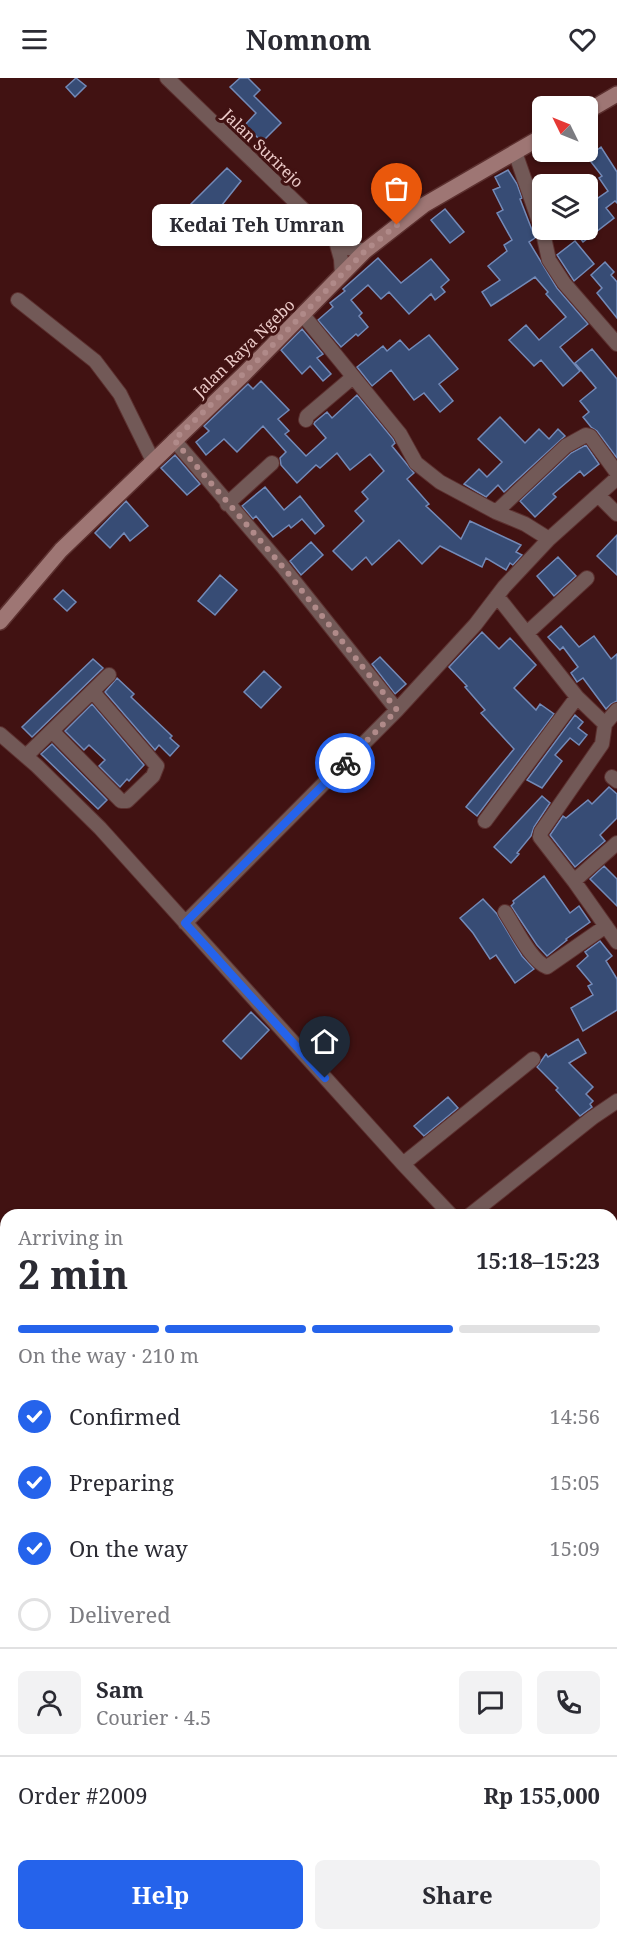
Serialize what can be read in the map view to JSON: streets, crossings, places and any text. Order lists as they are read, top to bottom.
{
  "streets": {
    "street": ["Jalan Surirejo", "Jalan Raya Ngebo"]
  },
  "crossings": [
    ["Jalan Surirejo", "Jalan Raya Ngebo"]
  ],
  "places": ["Kedai Teh Umran"],
  "north": "top left",
  "page": {
    "header": "Nomnom",
    "bubble": "Kedai Teh Umran",
    "heading": ["2 min", "Arriving in", "15:18–15:23"],
    "panel": [
      "Sam",
      "Courier · 4.5",
      "Order #2009",
      "Rp 155,000"
    ],
    "bar": "On the way · 210 m",
    "list": [
      ["Confirmed", "14:56"],
      ["Preparing", "15:05"],
      ["On the way", "15:09"],
      "Delivered"
    ],
    "buttons": ["Help", "Share"]
  }
}
